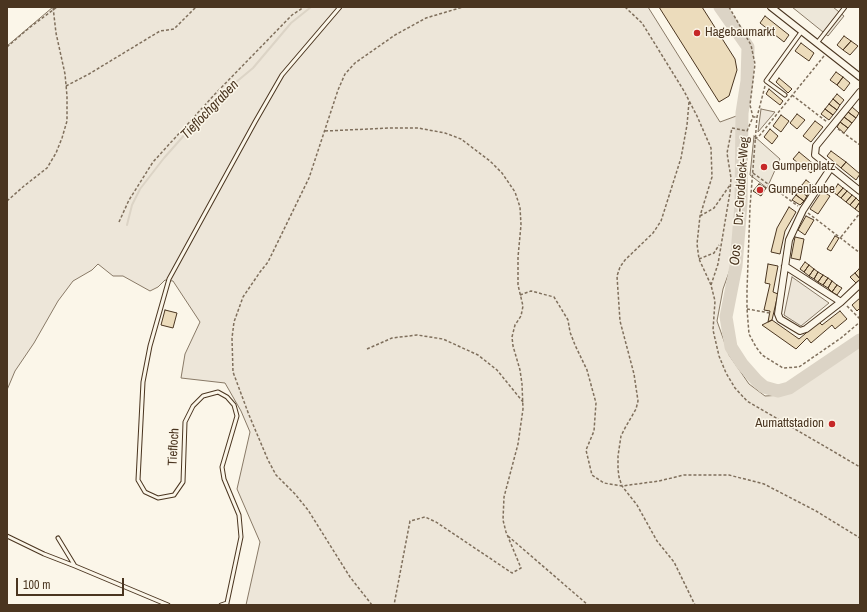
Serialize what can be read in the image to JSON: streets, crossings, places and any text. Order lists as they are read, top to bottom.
{
  "streets": {
    "lane": ["Tiefloch"],
    "path": ["Dr.-Groddeck-Weg"]
  },
  "water": ["Tieflochgraben", "Oos"],
  "places": [
    "Hagebaumarkt",
    "Gumpenplatz",
    "Gumpenlaube",
    "Aumattstadion"
  ],
  "scale_bar": "100 m"
}
